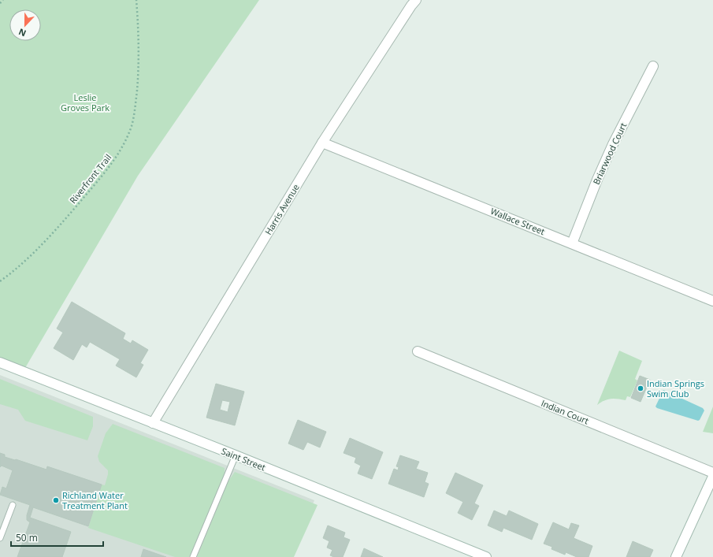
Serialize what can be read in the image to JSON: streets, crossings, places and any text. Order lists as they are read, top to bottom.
{
  "streets": {
    "street": [
      "Briarwood Court",
      "Harris Avenue",
      "Wallace Street",
      "Indian Court",
      "Saint Street"
    ],
    "path": ["Riverfront Trail"]
  },
  "crossings": [
    ["Briarwood Court", "Wallace Street"],
    ["Harris Avenue", "Wallace Street"],
    ["Harris Avenue", "Saint Street"]
  ],
  "parks": ["Leslie Groves Park"],
  "places": ["Indian Springs Swim Club", "Richland Water Treatment Plant"],
  "scale_bar": "50 m",
  "north": "bottom"
}
